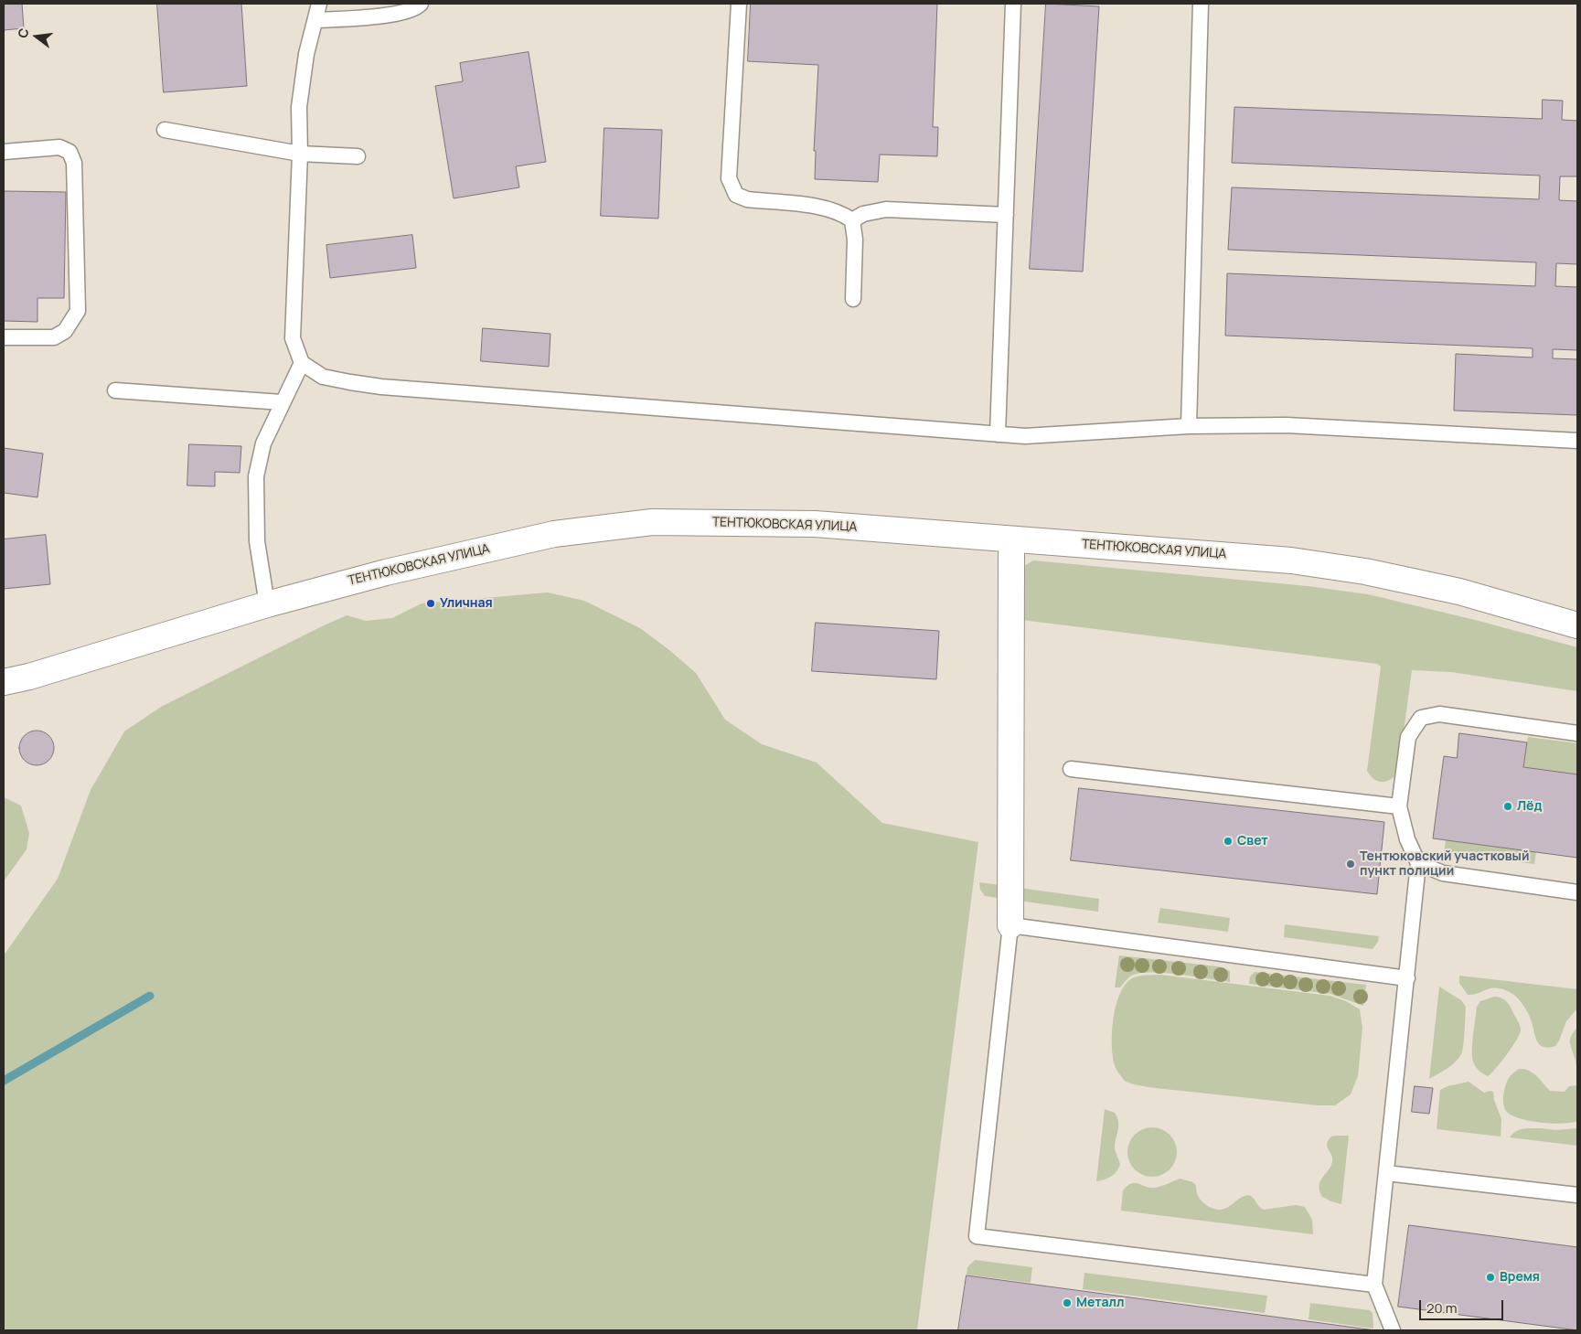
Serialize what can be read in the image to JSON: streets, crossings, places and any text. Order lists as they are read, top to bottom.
{
  "streets": {
    "street": ["ТЕНТЮКОВСКАЯ УЛИЦА"]
  },
  "places": [
    "Уличная",
    "Лёд",
    "Свет",
    "Тентюковский участковый пункт полиции",
    "Время",
    "Металл"
  ],
  "scale_bar": "20 m",
  "north": "left"
}
